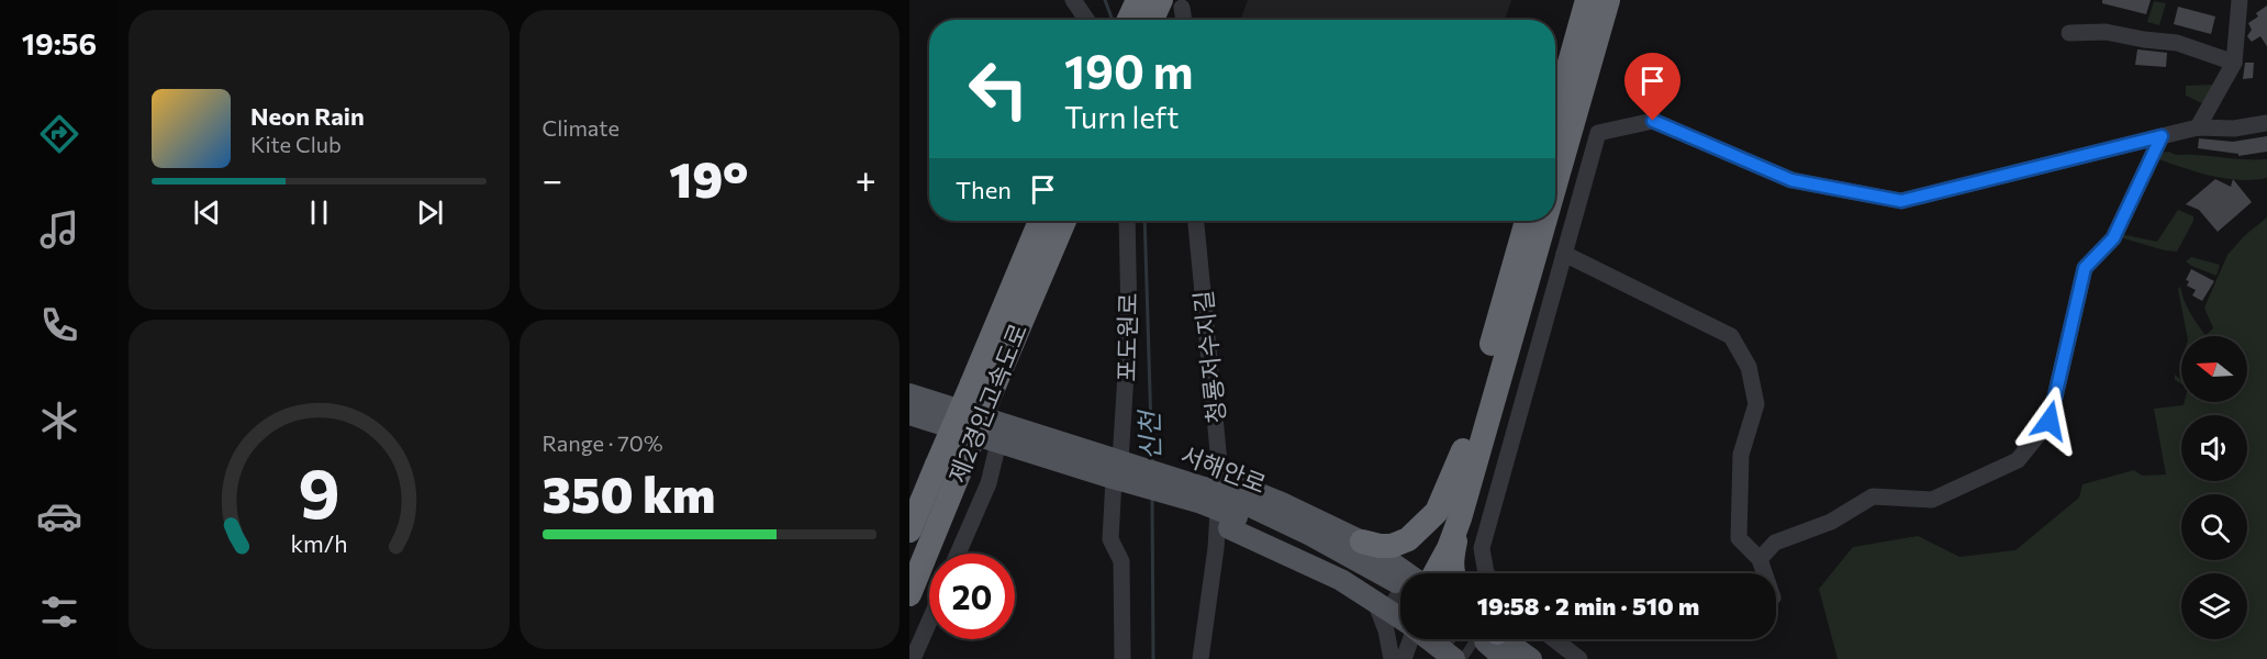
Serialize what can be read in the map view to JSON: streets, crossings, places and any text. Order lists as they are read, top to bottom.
{
  "streets": {
    "highway": ["제2경인고속도로"],
    "main road": ["서해안로"],
    "street": ["포도원로", "청룡저수지길"]
  },
  "crossings": [
    ["포도원로", "서해안로"]
  ],
  "water": ["신천"],
  "north": "left",
  "page": {
    "tabs": "19:56",
    "tile": [
      "Climate",
      ["Range · 70%", "350 km"]
    ],
    "turn": ["190 m", "Turn left"],
    "song": ["Neon Rain", "Kite Club"],
    "heat": ["−", "19°", "+"],
    "then": "Then",
    "limit": "20",
    "trip": "19:58 · 2 min · 510 m",
    "gauge": ["9", "km/h"]
  }
}
